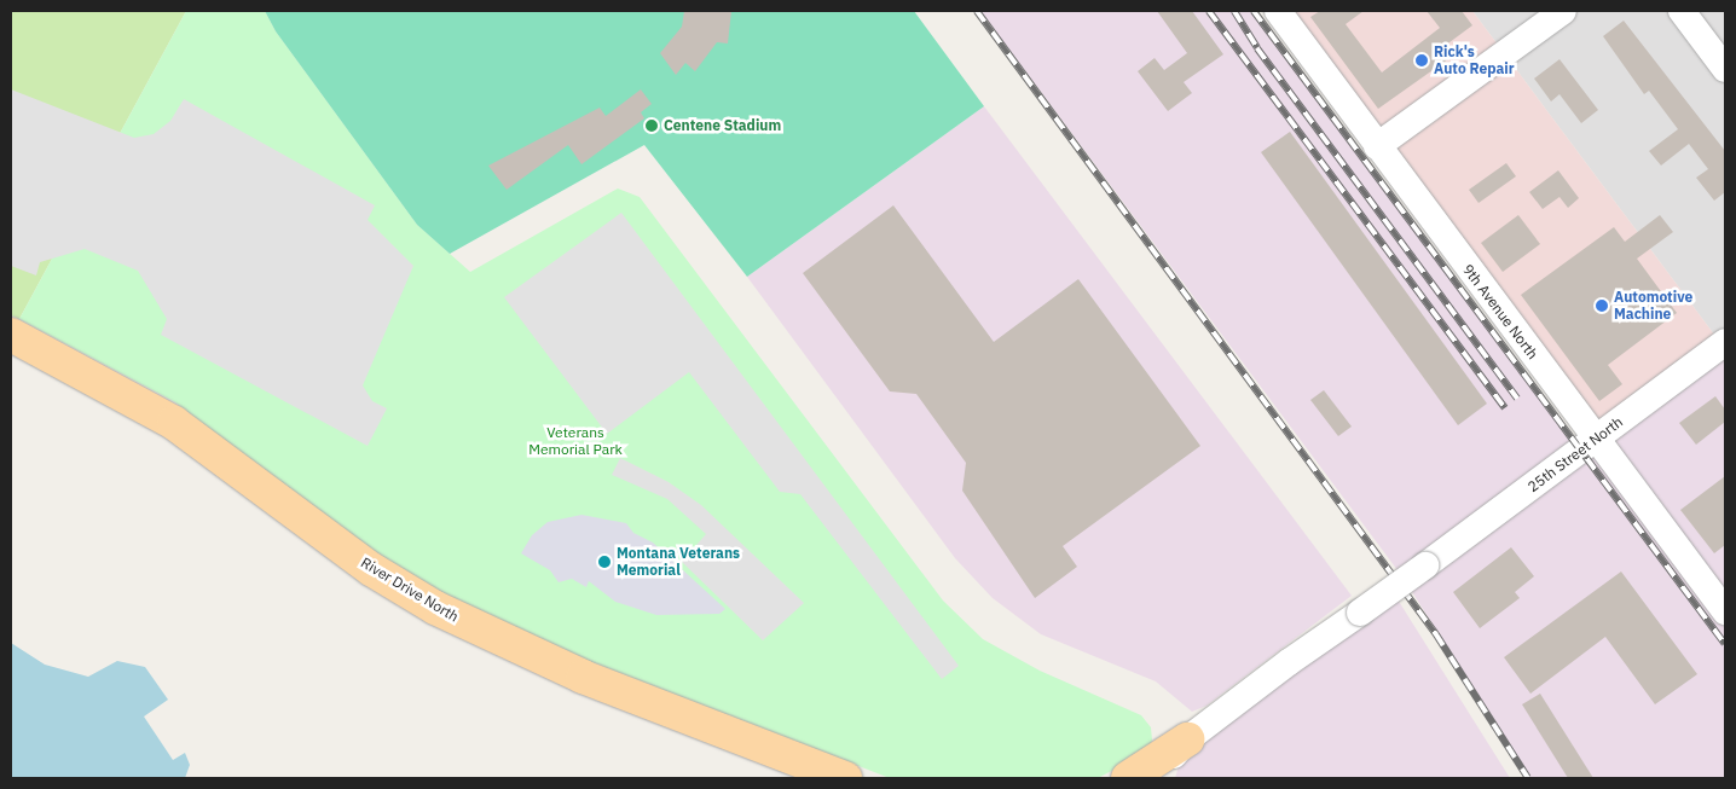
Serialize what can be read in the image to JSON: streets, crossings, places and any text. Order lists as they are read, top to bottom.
{
  "streets": {
    "main road": ["River Drive North"],
    "street": ["9th Avenue North", "25th Street North"]
  },
  "crossings": [
    ["9th Avenue North", "25th Street North"]
  ],
  "parks": ["Veterans Memorial Park"],
  "places": [
    "Rick's Auto Repair",
    "Centene Stadium",
    "Automotive Machine",
    "Montana Veterans Memorial"
  ]
}
